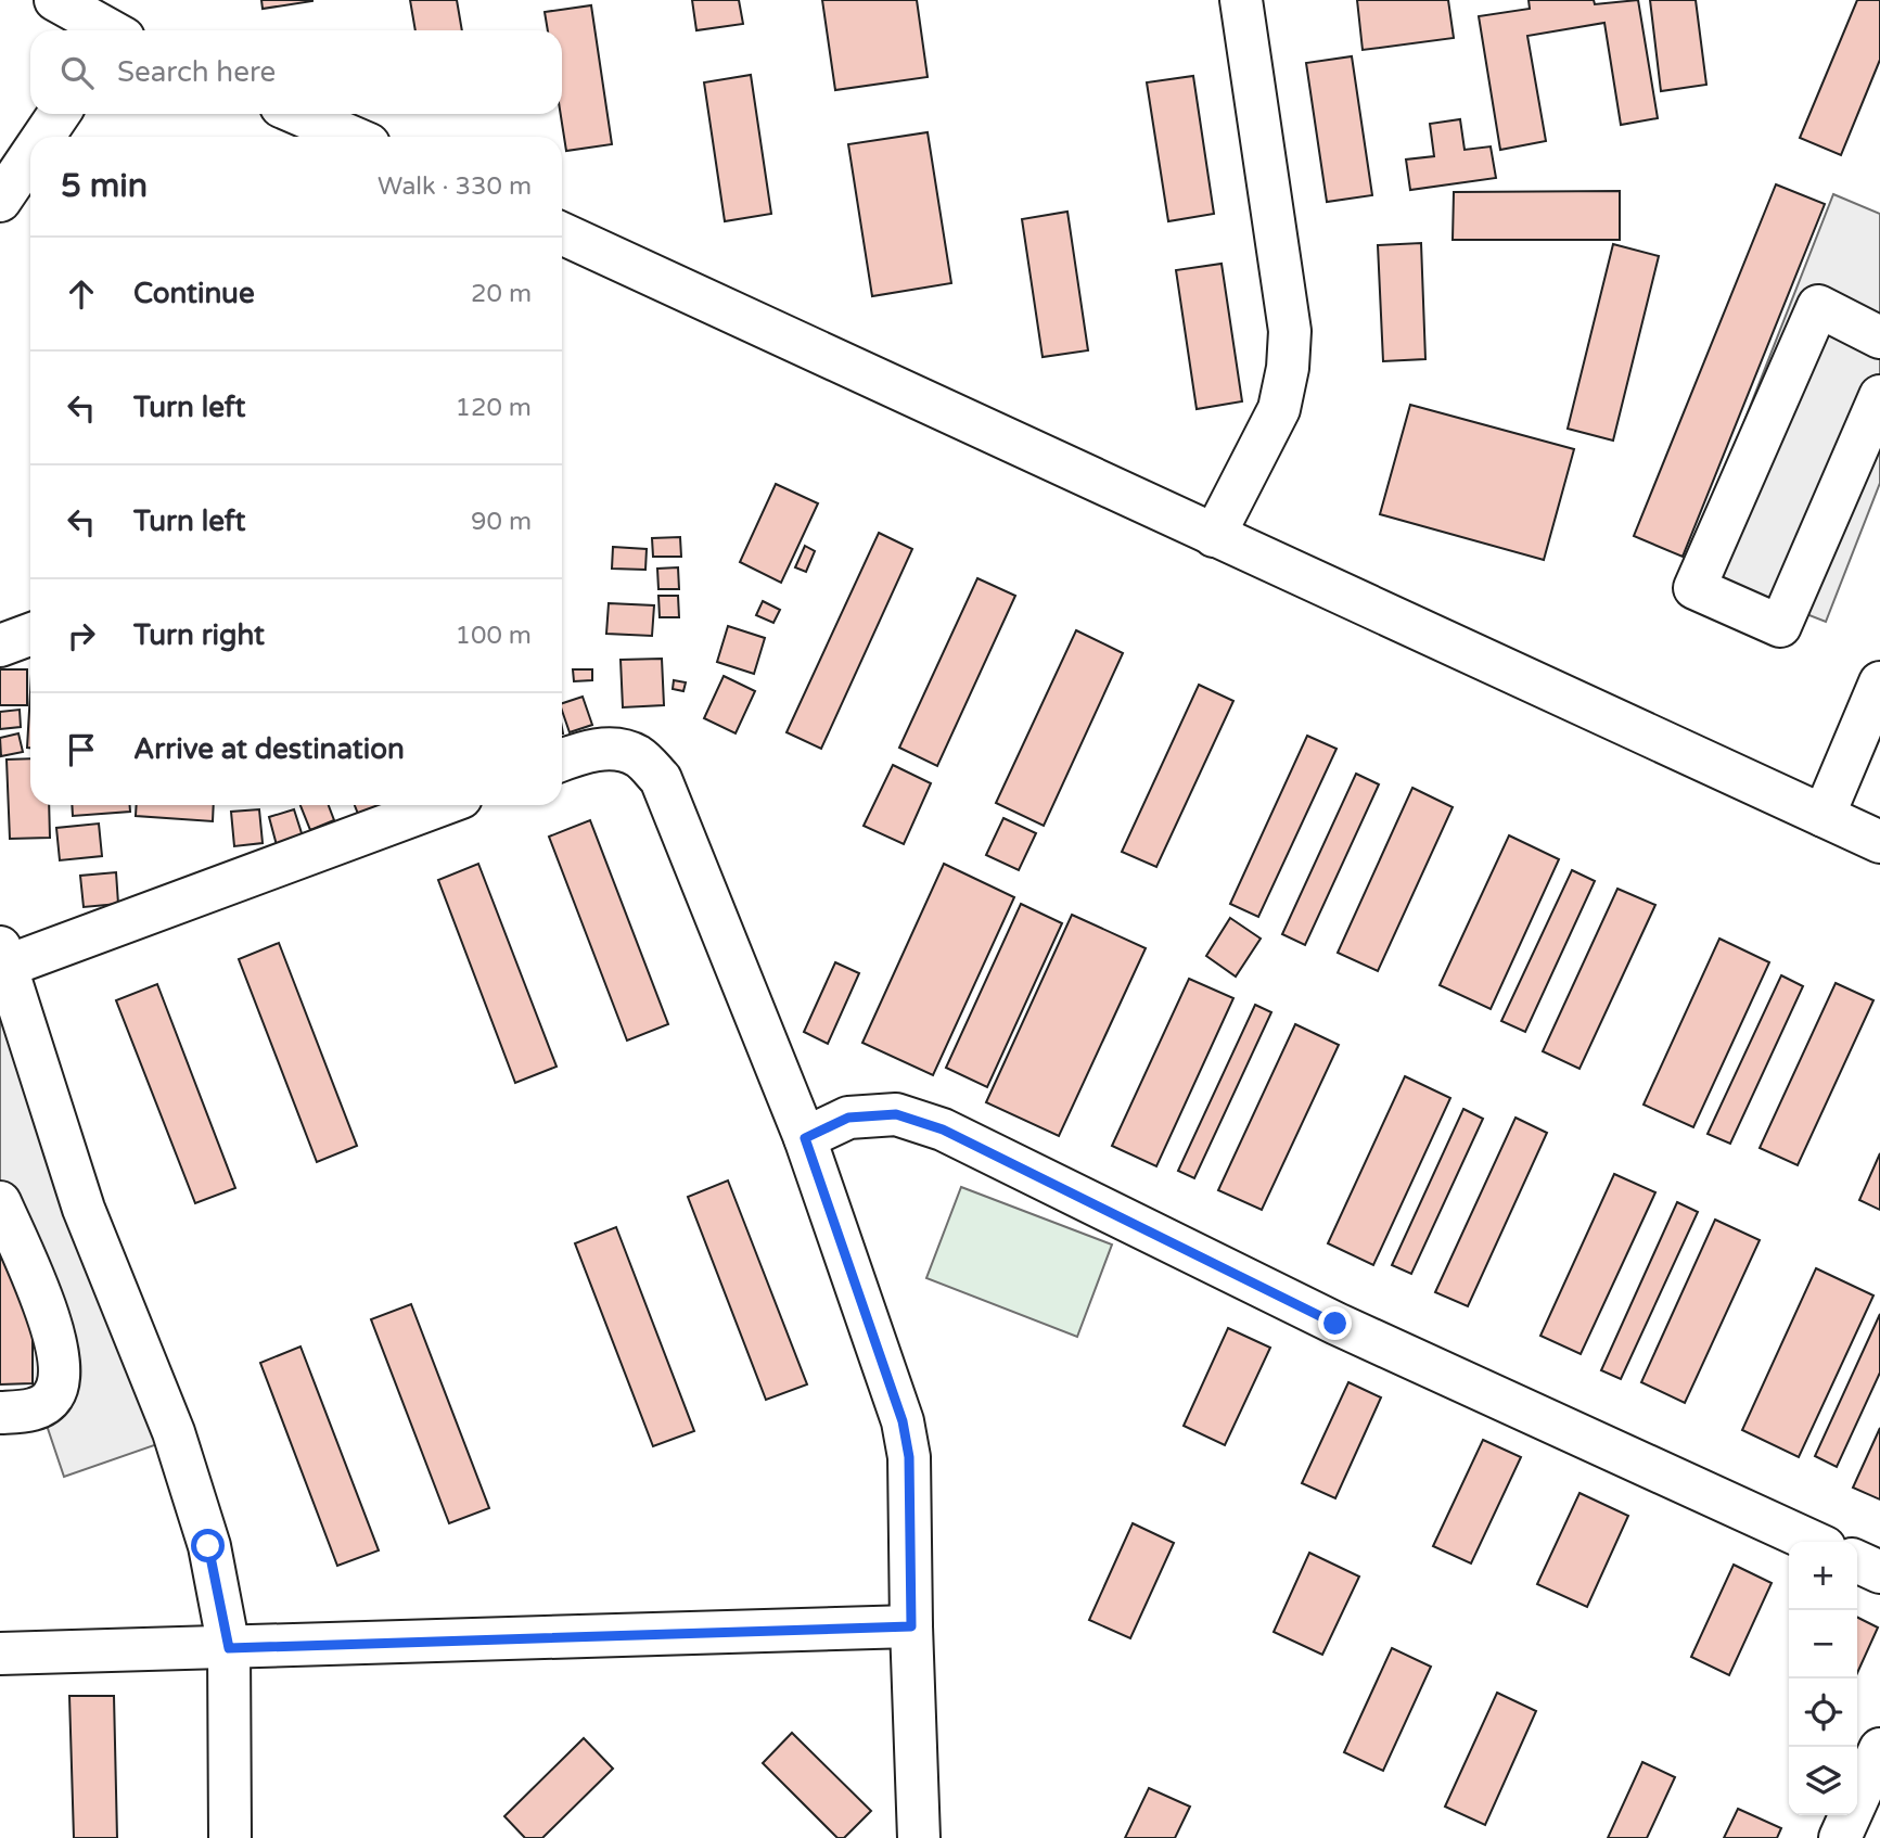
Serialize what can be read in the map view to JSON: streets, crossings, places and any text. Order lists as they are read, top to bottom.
{
  "page": {
    "search": "Search here",
    "heading": ["5 min", "Walk · 330 m"],
    "list": [
      ["Continue", "20 m"],
      ["Turn left", "120 m"],
      ["Turn left", "90 m"],
      ["Turn right", "100 m"],
      "Arrive at destination"
    ],
    "map_buttons": ["+", "−"]
  }
}
